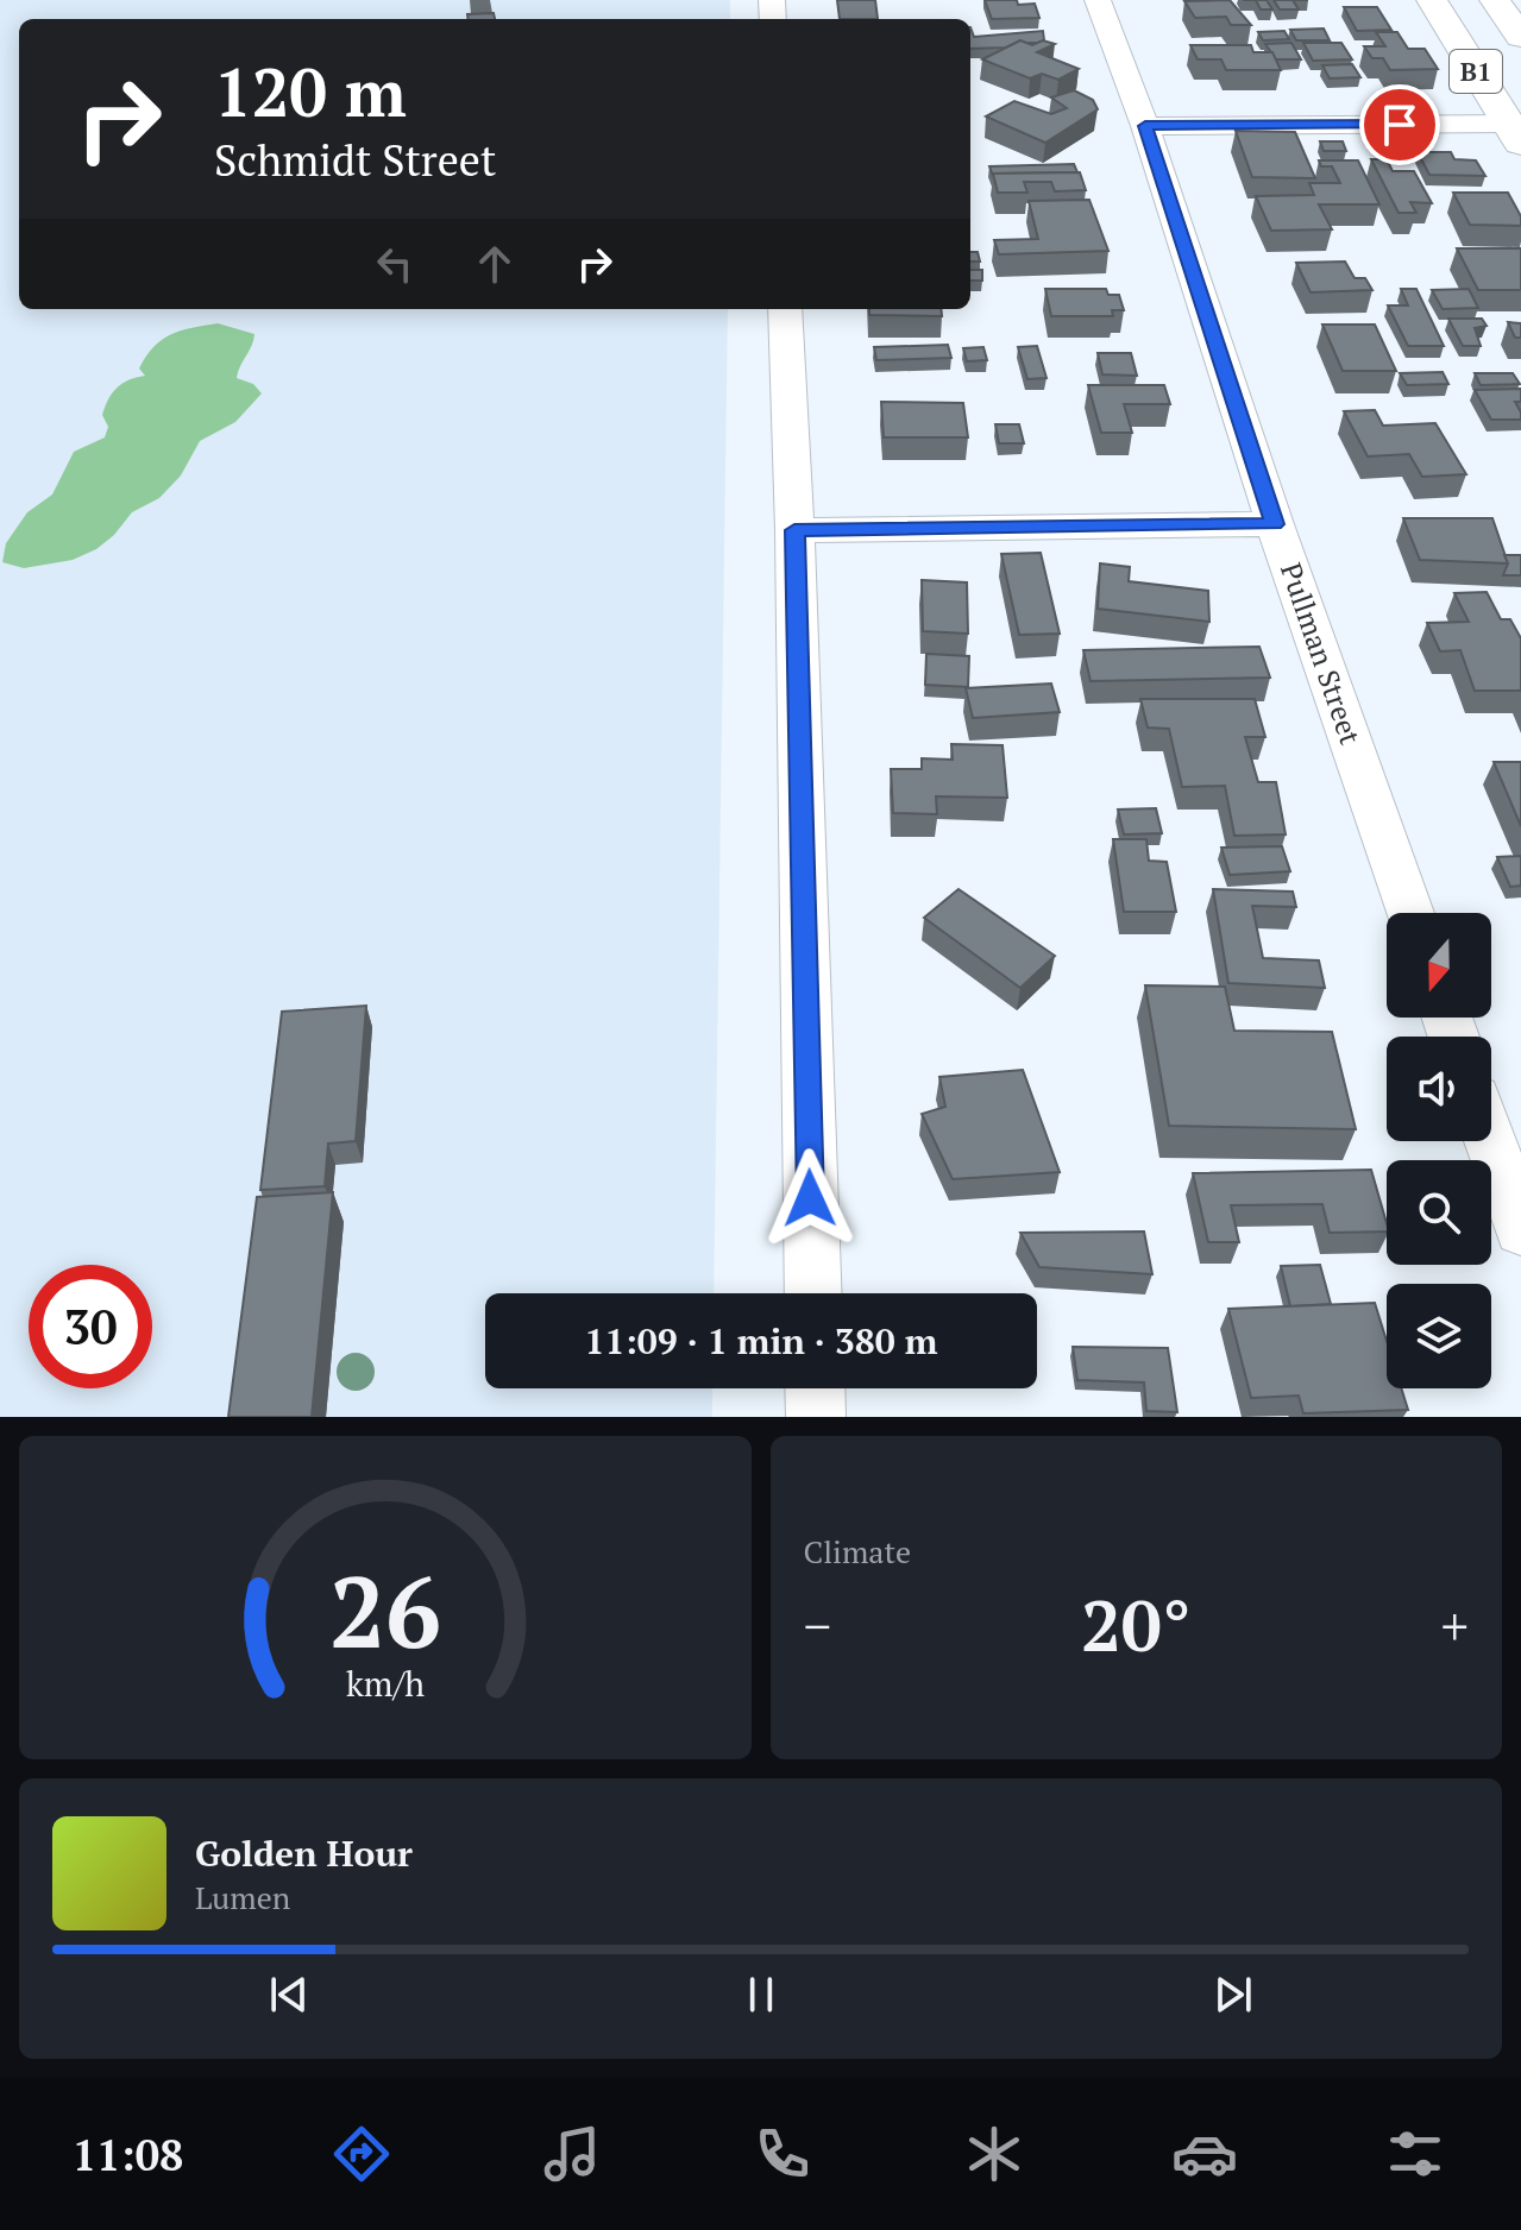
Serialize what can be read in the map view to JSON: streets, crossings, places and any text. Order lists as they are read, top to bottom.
{
  "streets": {
    "main road": ["B1"],
    "street": ["Pullman Street"]
  },
  "north": "bottom",
  "page": {
    "turn": ["120 m", "Schmidt Street"],
    "limit": "30",
    "trip": "11:09 · 1 min · 380 m",
    "tile": "Climate",
    "heat": ["−", "20°", "+"],
    "song": ["Golden Hour", "Lumen"],
    "tabs": "11:08",
    "gauge": ["26", "km/h"]
  }
}
